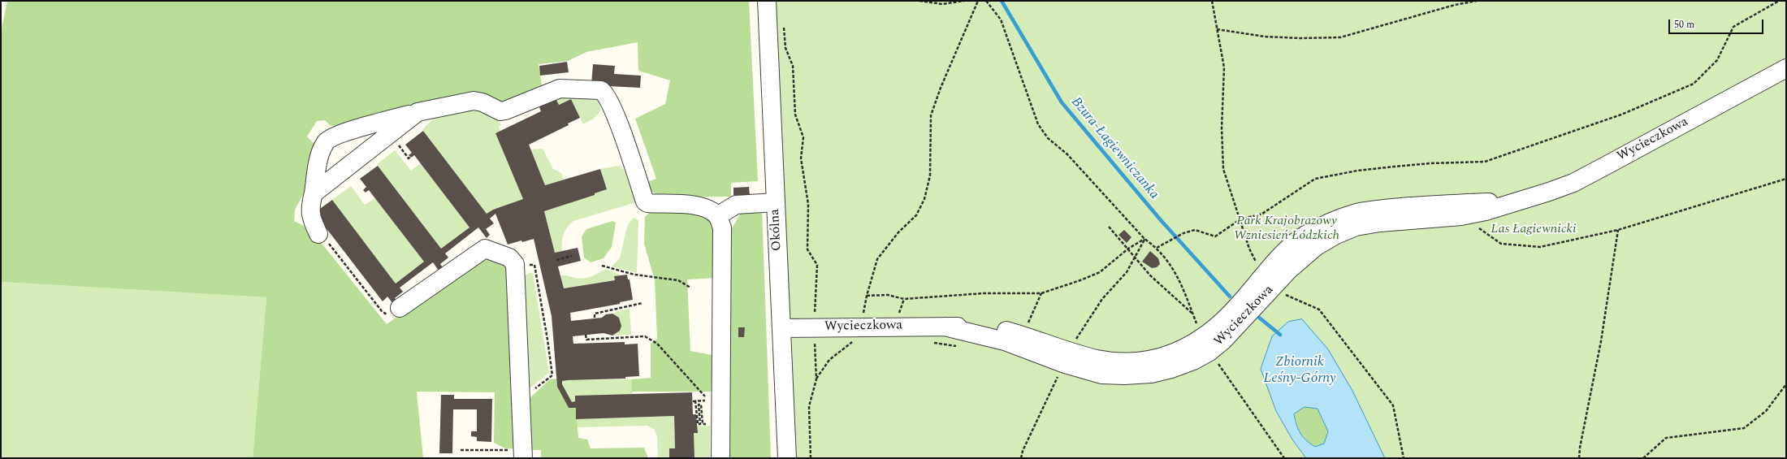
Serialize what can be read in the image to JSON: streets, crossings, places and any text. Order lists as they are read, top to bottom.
{
  "streets": {
    "street": ["Wycieczkowa", "Okólna"]
  },
  "crossings": [
    ["Wycieczkowa", "Okólna"]
  ],
  "water": ["Bzura-Łagiewniczanka", "Zbiornik Leśny-Górny"],
  "parks": ["Park Krajobrazowy Wzniesień Łódzkich", "Las Łagiewnicki"],
  "scale_bar": "50 m"
}
